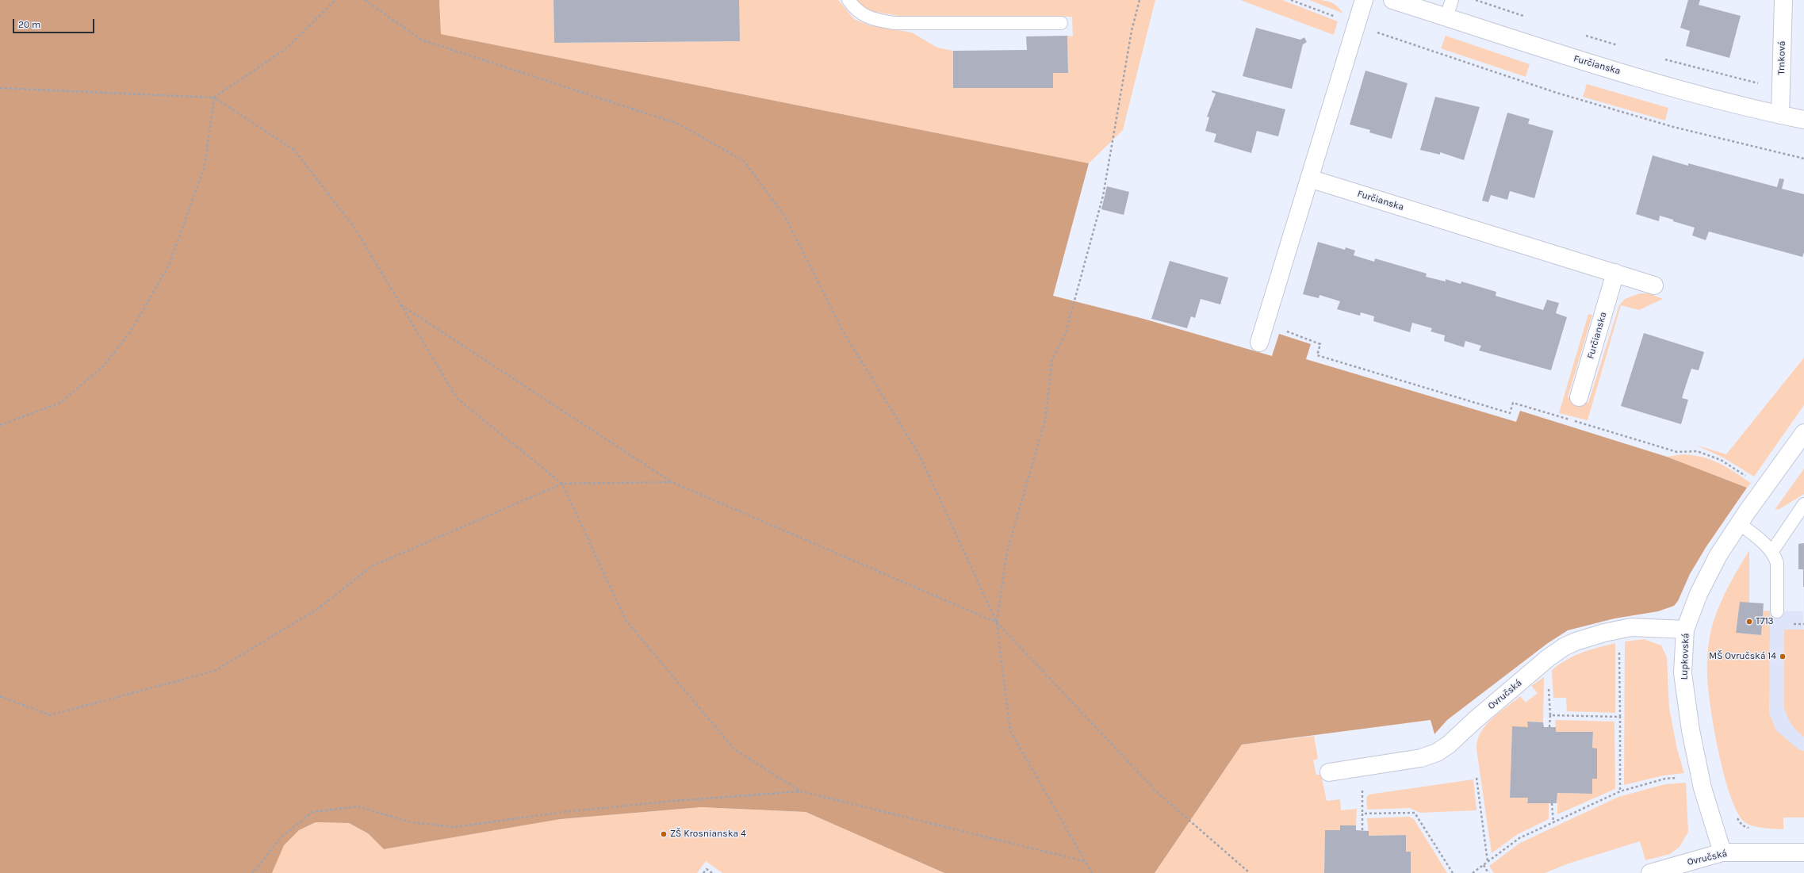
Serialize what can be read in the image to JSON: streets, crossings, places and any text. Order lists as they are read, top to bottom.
{
  "streets": {
    "street": [
      "Trnková",
      "Furčianska",
      "Lupkovská",
      "Ovručská"
    ]
  },
  "crossings": [
    ["Trnková", "Furčianska"],
    ["Lupkovská", "Ovručská"]
  ],
  "places": ["T713", "MŠ Ovručská 14", "ZŠ Krosnianska 4"],
  "scale_bar": "20 m"
}
